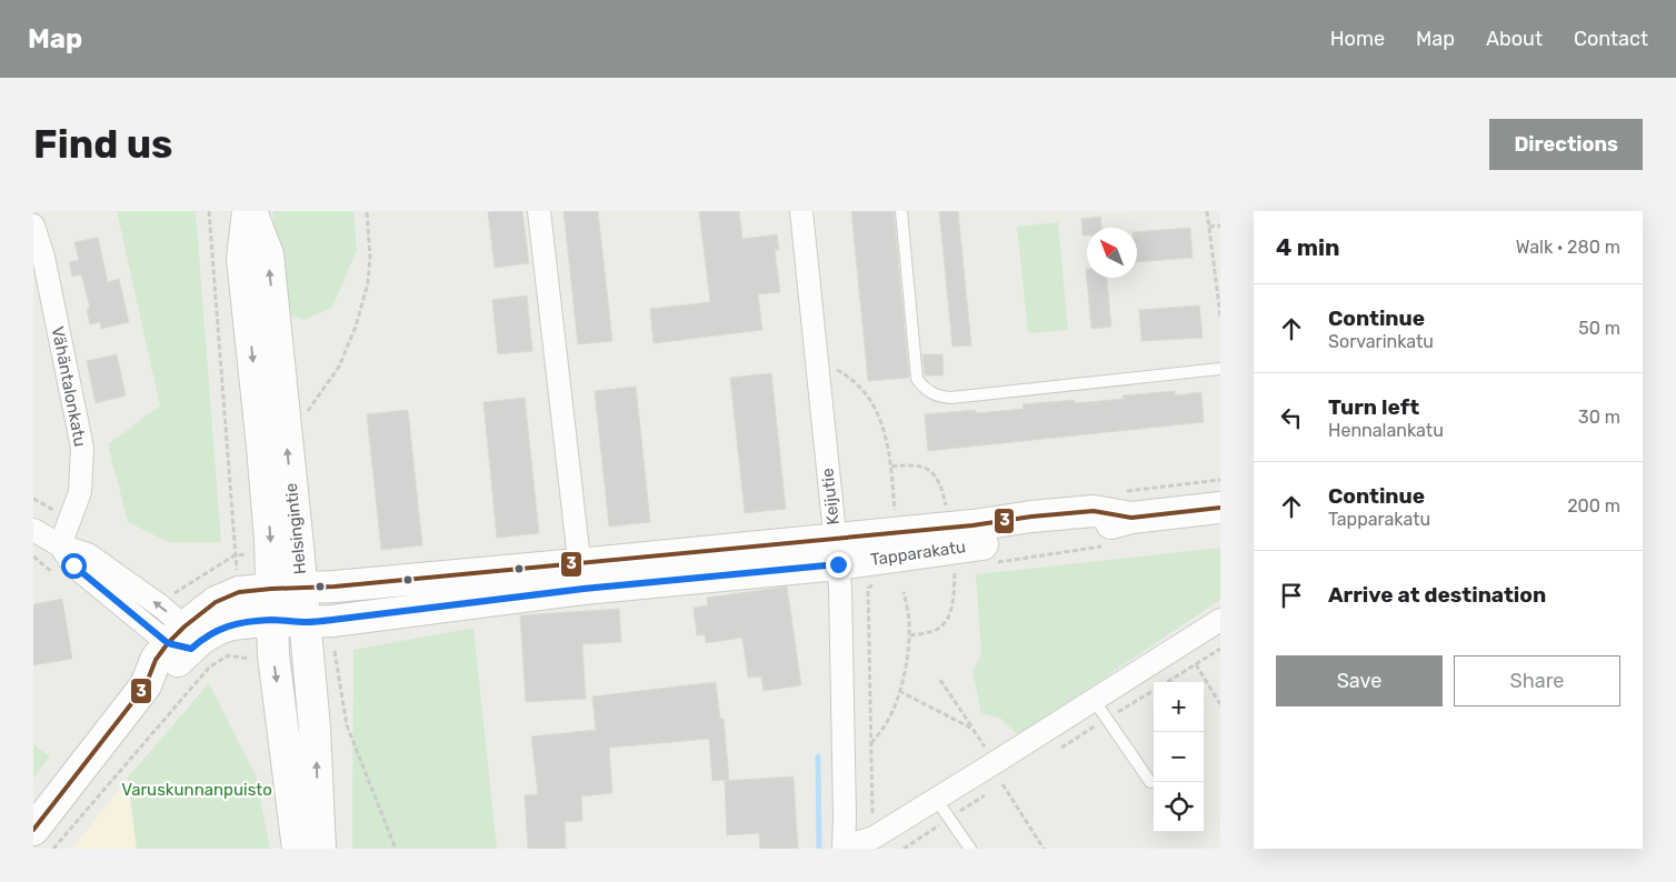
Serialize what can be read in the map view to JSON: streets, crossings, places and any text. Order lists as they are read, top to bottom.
{
  "streets": {
    "main road": ["Helsingintie", "Tapparakatu"],
    "street": ["Vähäntalonkatu", "Keijutie"]
  },
  "crossings": [
    ["Keijutie", "Tapparakatu"],
    ["Helsingintie", "Tapparakatu"]
  ],
  "parks": ["Varuskunnanpuisto"],
  "lines": ["transit line 3"],
  "north": "top left",
  "page": {
    "header": "Map",
    "nav": [
      "Home",
      "Map",
      "About",
      "Contact"
    ],
    "buttons": [
      "Directions",
      ["Save", "Share"]
    ],
    "title": "Find us",
    "heading": ["4 min", "Walk · 280 m"],
    "list": [
      ["Continue", "Sorvarinkatu", "50 m"],
      ["Turn left", "Hennalankatu", "30 m"],
      ["Continue", "Tapparakatu", "200 m"],
      "Arrive at destination"
    ],
    "map_buttons": ["+", "−"]
  }
}
